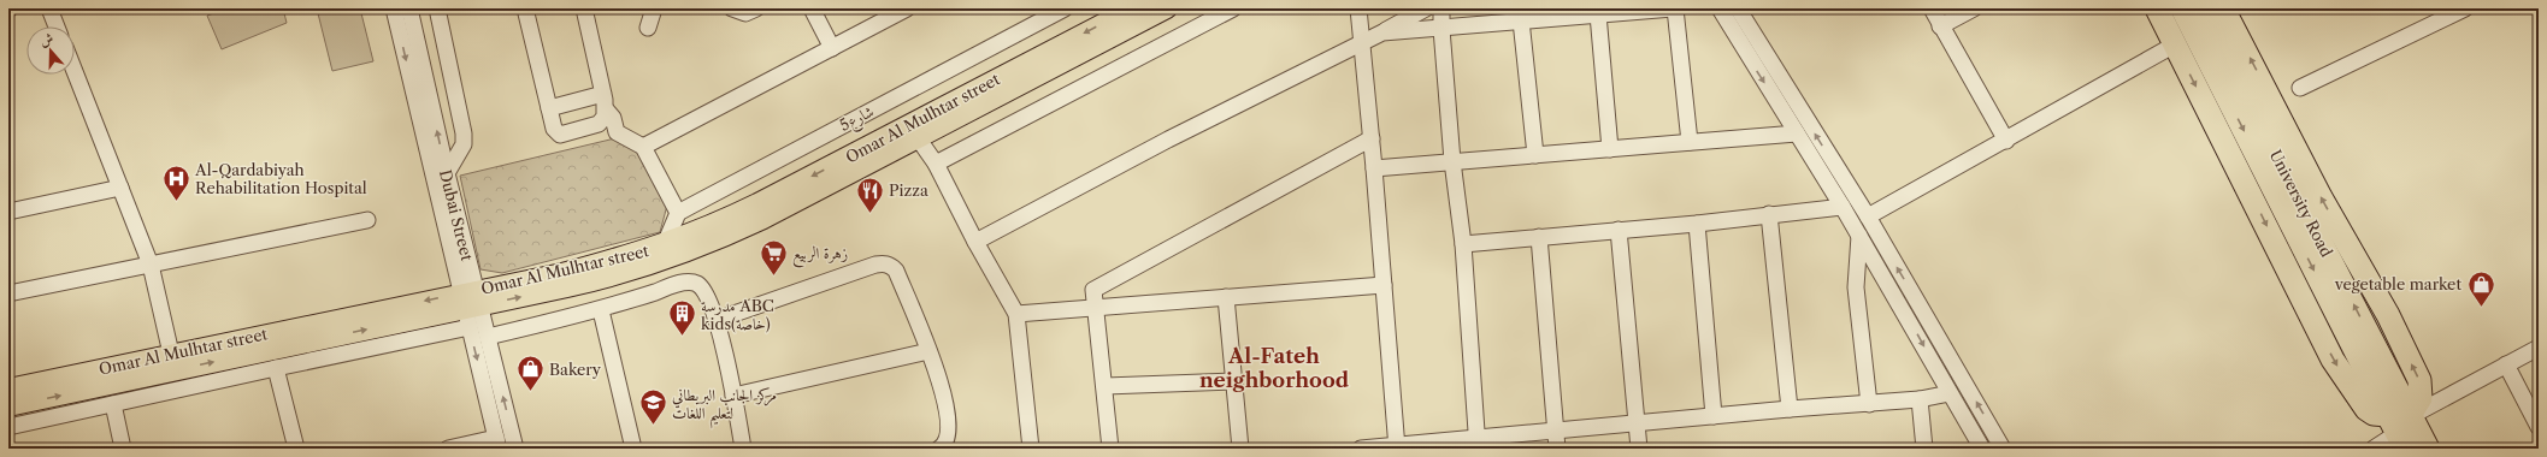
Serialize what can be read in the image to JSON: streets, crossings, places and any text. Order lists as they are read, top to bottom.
{
  "streets": {
    "main road": ["Omar Al Mulhtar street"],
    "street": ["شارع5", "Dubai Street"]
  },
  "crossings": [
    ["Omar Al Mulhtar street", "Dubai Street"]
  ],
  "districts": ["Al-Fateh neighborhood"],
  "places": {
    "hospital": ["Al-Qardabiyah Rehabilitation Hospital"],
    "restaurant": ["Pizza"],
    "supermarket": ["زهرة الربيع"],
    "shop": ["vegetable market", "Bakery"],
    "building": ["مدرسة ABC kids(خاصة)"],
    "school or university": ["مركز الجانب البريطاني لتعليم اللغات"]
  },
  "north": "top"
}
